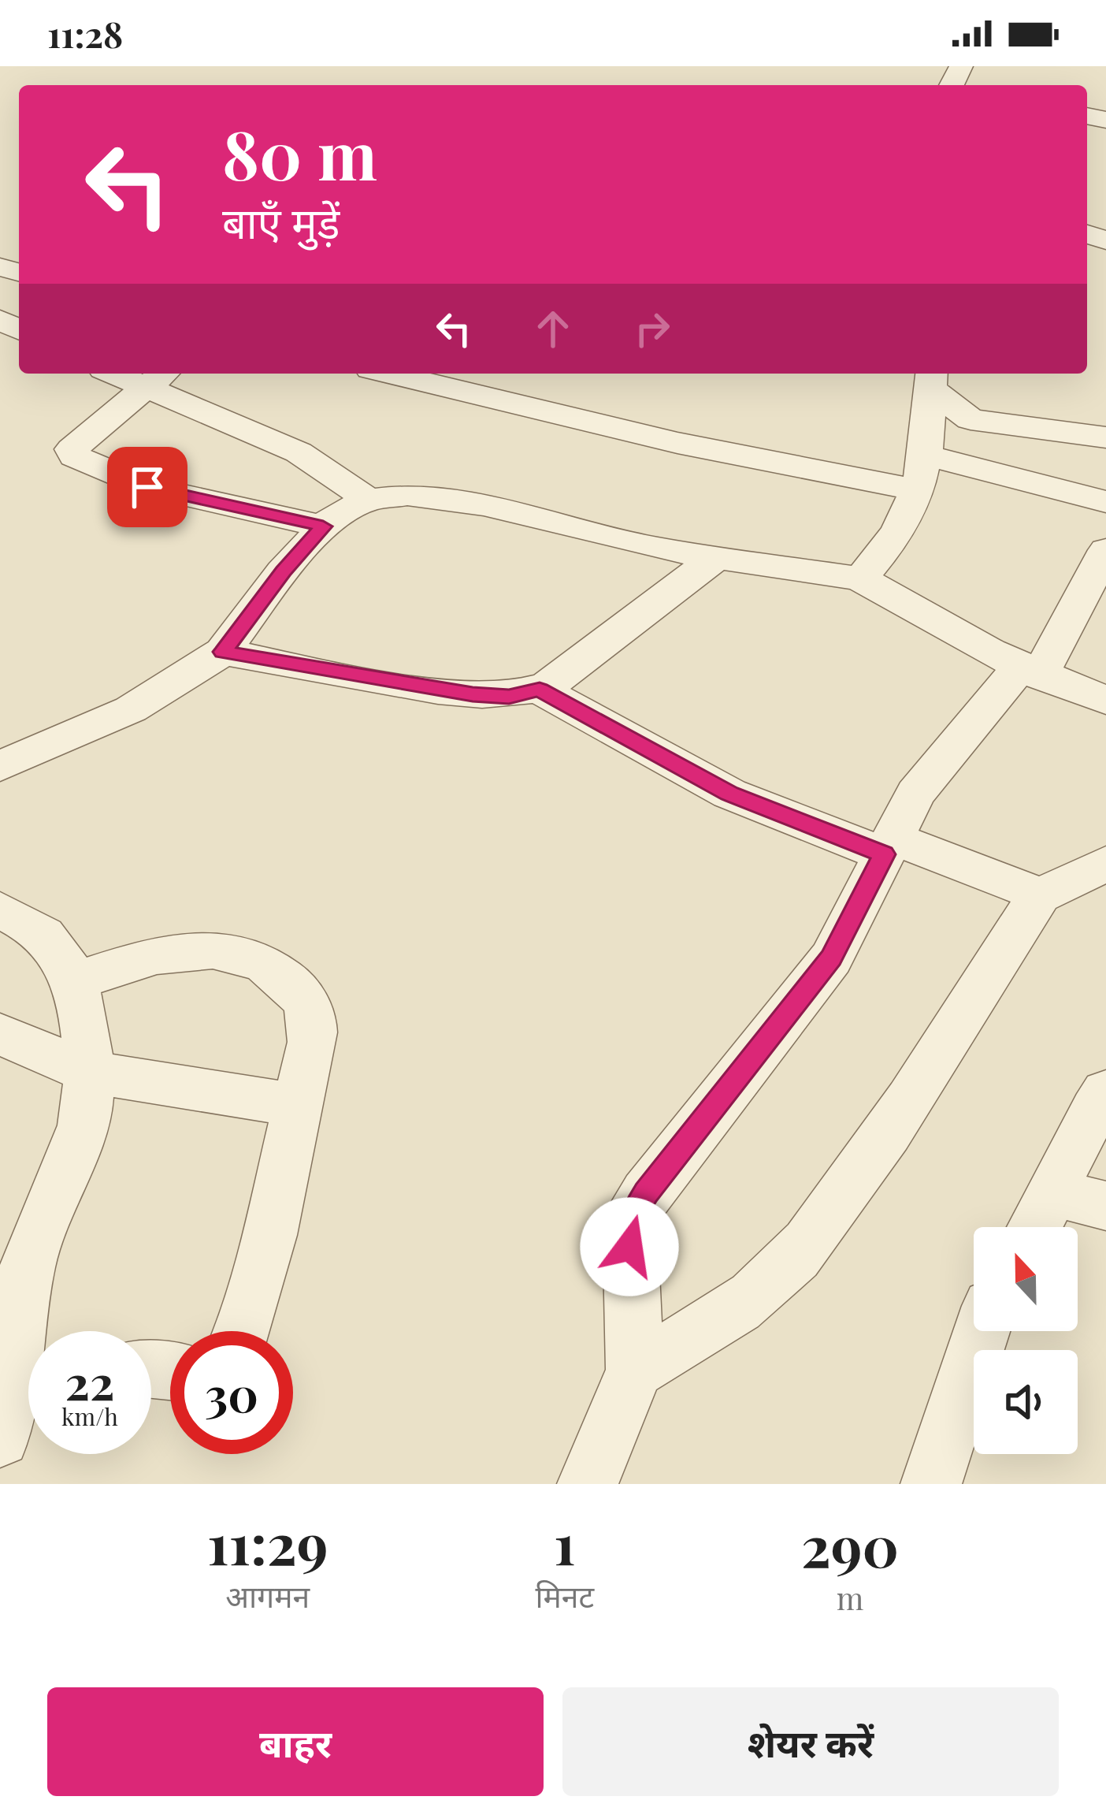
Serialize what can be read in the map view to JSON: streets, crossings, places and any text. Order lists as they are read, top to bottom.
{
  "north": "top",
  "page": {
    "status": "11:28",
    "turn": ["80 m", "बाएँ मुड़ें"],
    "speed": "22 km/h",
    "limit": "30",
    "eta": [
      "11:29",
      "आगमन",
      "1",
      "मिनट",
      "290",
      "m"
    ],
    "buttons": ["बाहर", "शेयर करें"]
  }
}
